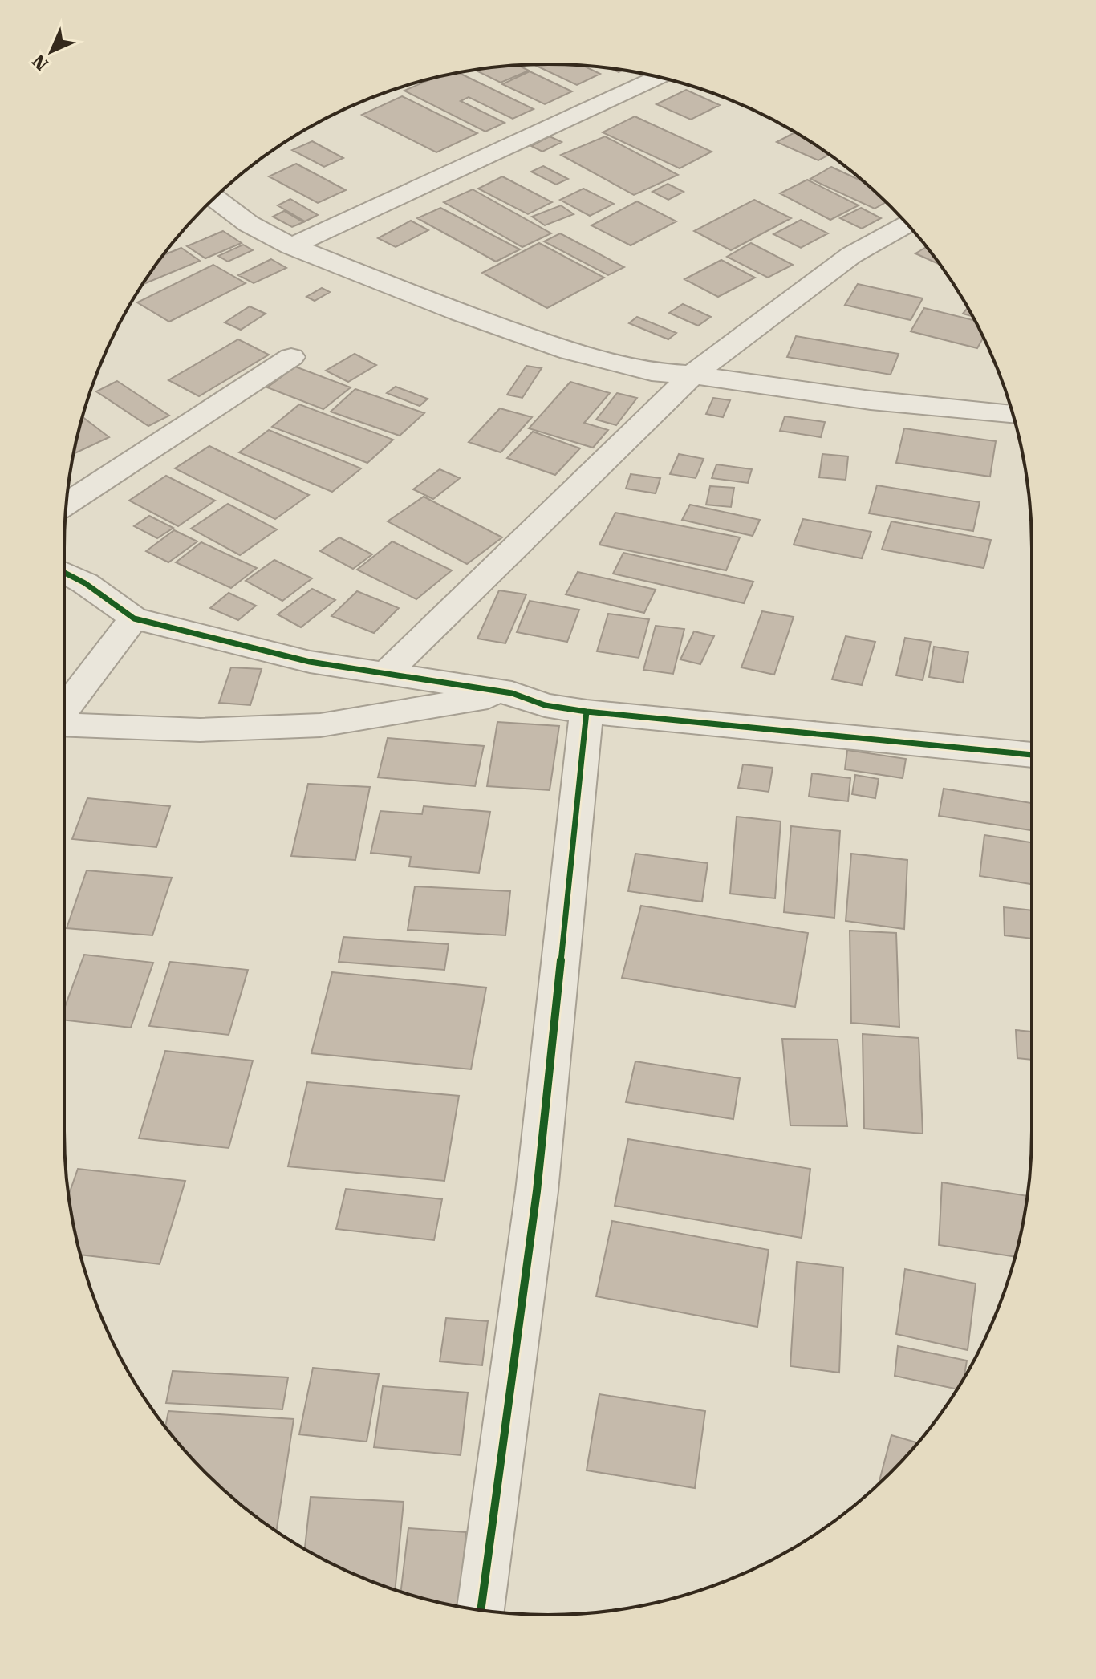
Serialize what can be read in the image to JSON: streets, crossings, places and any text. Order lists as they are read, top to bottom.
{
  "north": "bottom left"
}
